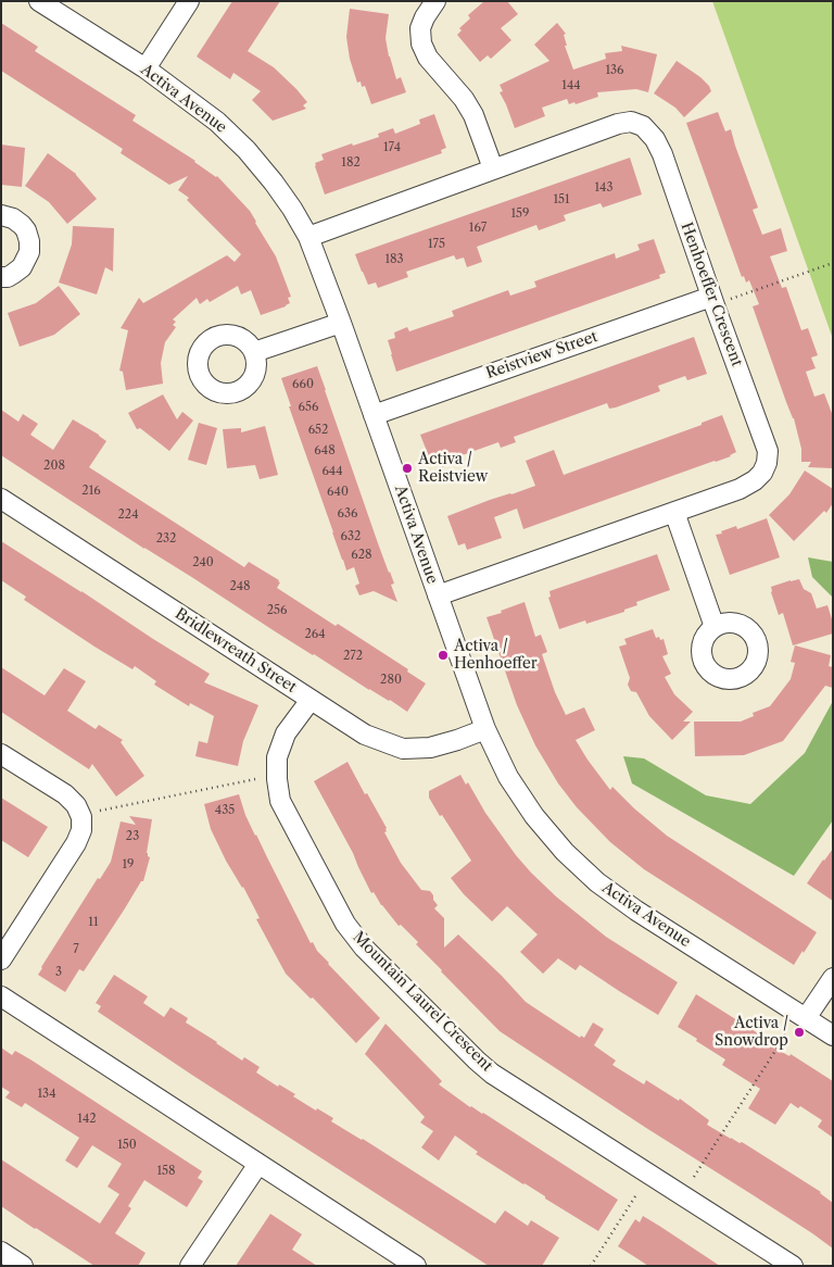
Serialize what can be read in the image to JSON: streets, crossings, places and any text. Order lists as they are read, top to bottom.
{
  "streets": {
    "street": [
      "Activa Avenue",
      "Henhoeffer Crescent",
      "Reistview Street",
      "Bridlewreath Street",
      "Mountain Laurel Crescent"
    ]
  },
  "crossings": [
    ["Activa Avenue", "Henhoeffer Crescent"],
    ["Activa Avenue", "Reistview Street"],
    ["Activa Avenue", "Bridlewreath Street"],
    ["Henhoeffer Crescent", "Reistview Street"],
    ["Bridlewreath Street", "Mountain Laurel Crescent"]
  ],
  "places": ["Activa / Reistview", "Activa / Henhoeffer", "Activa / Snowdrop"],
  "house_numbers": [
    "136",
    "144",
    "174",
    "182",
    "143",
    "151",
    "159",
    "167",
    "175",
    "183",
    "660",
    "656",
    "652",
    "648",
    "208",
    "644",
    "216",
    "640",
    "636",
    "224",
    "632",
    "232",
    "628",
    "240",
    "248",
    "256",
    "264",
    "272",
    "280",
    "435",
    "23",
    "19",
    "11",
    "7",
    "3",
    "134",
    "142",
    "150",
    "158"
  ]
}
